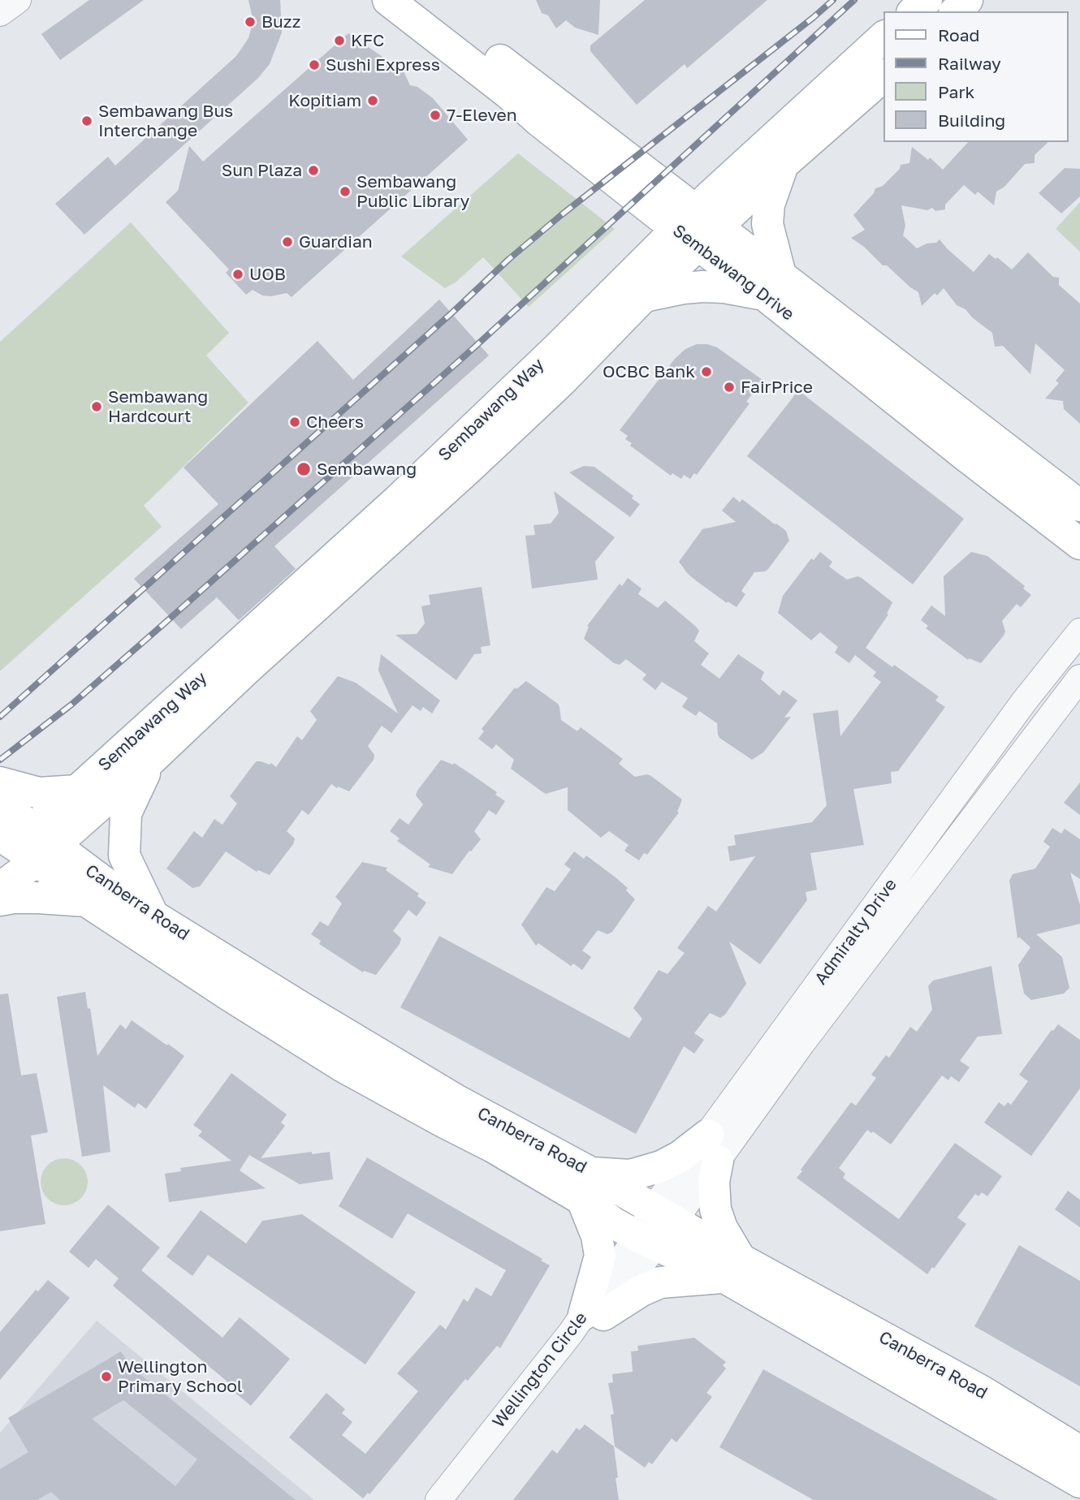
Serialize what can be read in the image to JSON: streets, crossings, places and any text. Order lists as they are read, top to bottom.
{
  "streets": {
    "main road": ["Sembawang Drive", "Sembawang Way", "Canberra Road"],
    "street": ["Admiralty Drive", "Wellington Circle"]
  },
  "crossings": [
    ["Sembawang Drive", "Sembawang Way"],
    ["Sembawang Way", "Canberra Road"],
    ["Canberra Road", "Admiralty Drive"],
    ["Canberra Road", "Wellington Circle"],
    ["Admiralty Drive", "Wellington Circle"]
  ],
  "places": [
    "Buzz",
    "KFC",
    "Sushi Express",
    "Kopitiam",
    "7-Eleven",
    "Sembawang Bus Interchange",
    "Sun Plaza",
    "Sembawang Public Library",
    "Guardian",
    "UOB",
    "OCBC Bank",
    "FairPrice",
    "Sembawang Hardcourt",
    "Cheers",
    "Sembawang",
    "Wellington Primary School"
  ],
  "legend": [
    "Road",
    "Railway",
    "Park",
    "Building"
  ]
}
